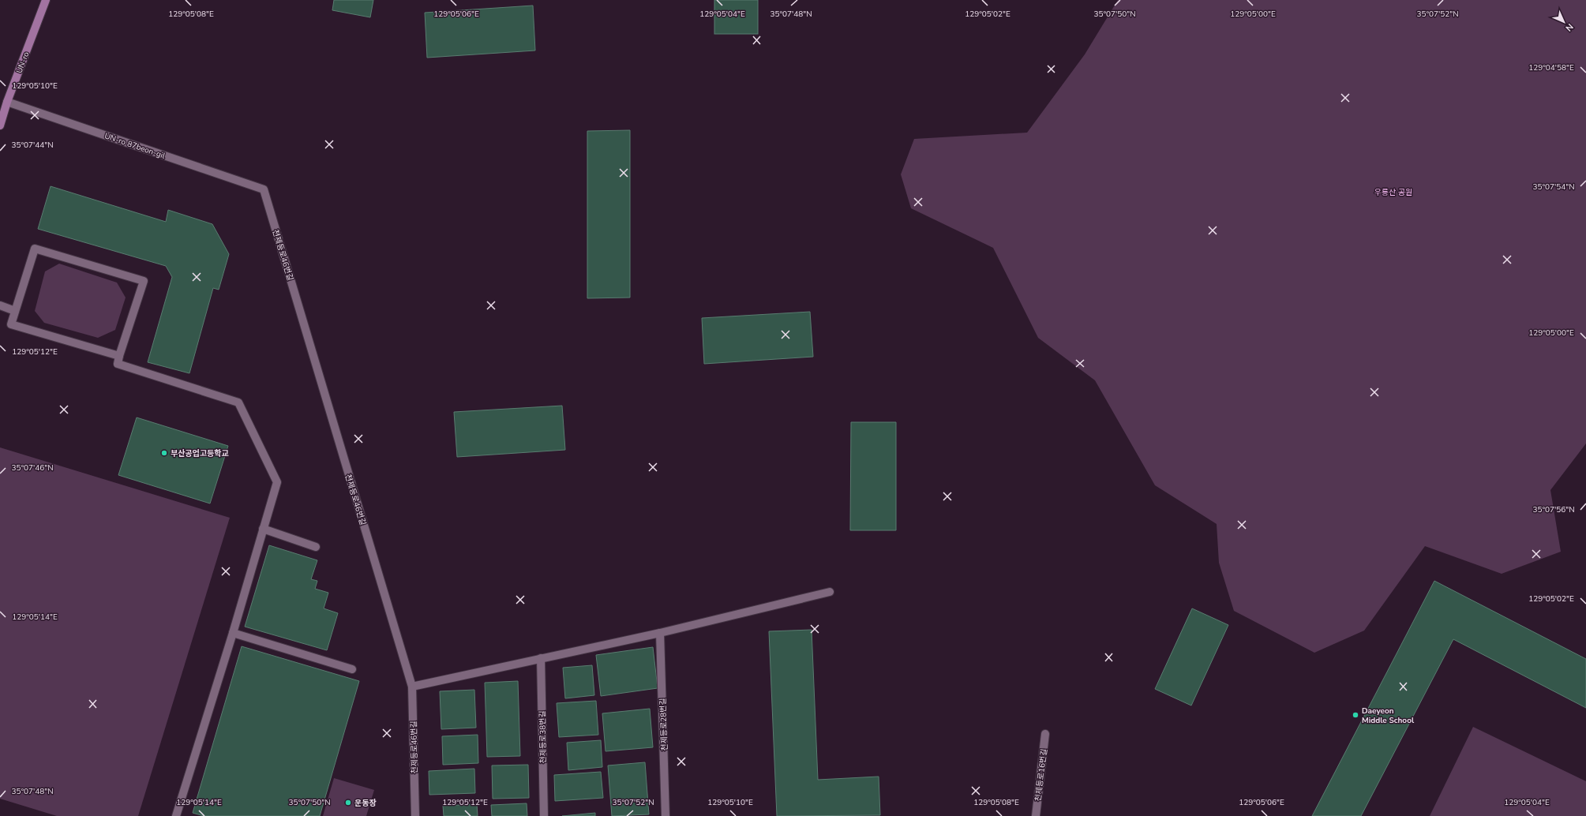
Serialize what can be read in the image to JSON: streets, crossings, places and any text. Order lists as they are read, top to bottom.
{
  "streets": {
    "main road": ["UN-ro"],
    "street": [
      "UN-ro 87beon-gil",
      "천제등로46번길",
      "천제등로28번길",
      "천제등로38번길",
      "천제등로16번길"
    ]
  },
  "crossings": [
    ["UN-ro", "UN-ro 87beon-gil"],
    ["UN-ro 87beon-gil", "천제등로46번길"]
  ],
  "parks": ["우룡산 공원"],
  "places": ["부산공업고등학교", "Daeyeon Middle School", "운동장"],
  "north": "bottom right",
  "coordinates": [
    "129°05'08\"E",
    "129°05'06\"E",
    "129°05'04\"E",
    "35°07'48\"N",
    "129°05'02\"E",
    "35°07'50\"N",
    "129°05'00\"E",
    "35°07'52\"N",
    "129°04'58\"E",
    "129°05'10\"E",
    "35°07'44\"N",
    "35°07'54\"N",
    "129°05'12\"E",
    "35°07'46\"N",
    "35°07'56\"N",
    "129°05'14\"E"
  ]
}
